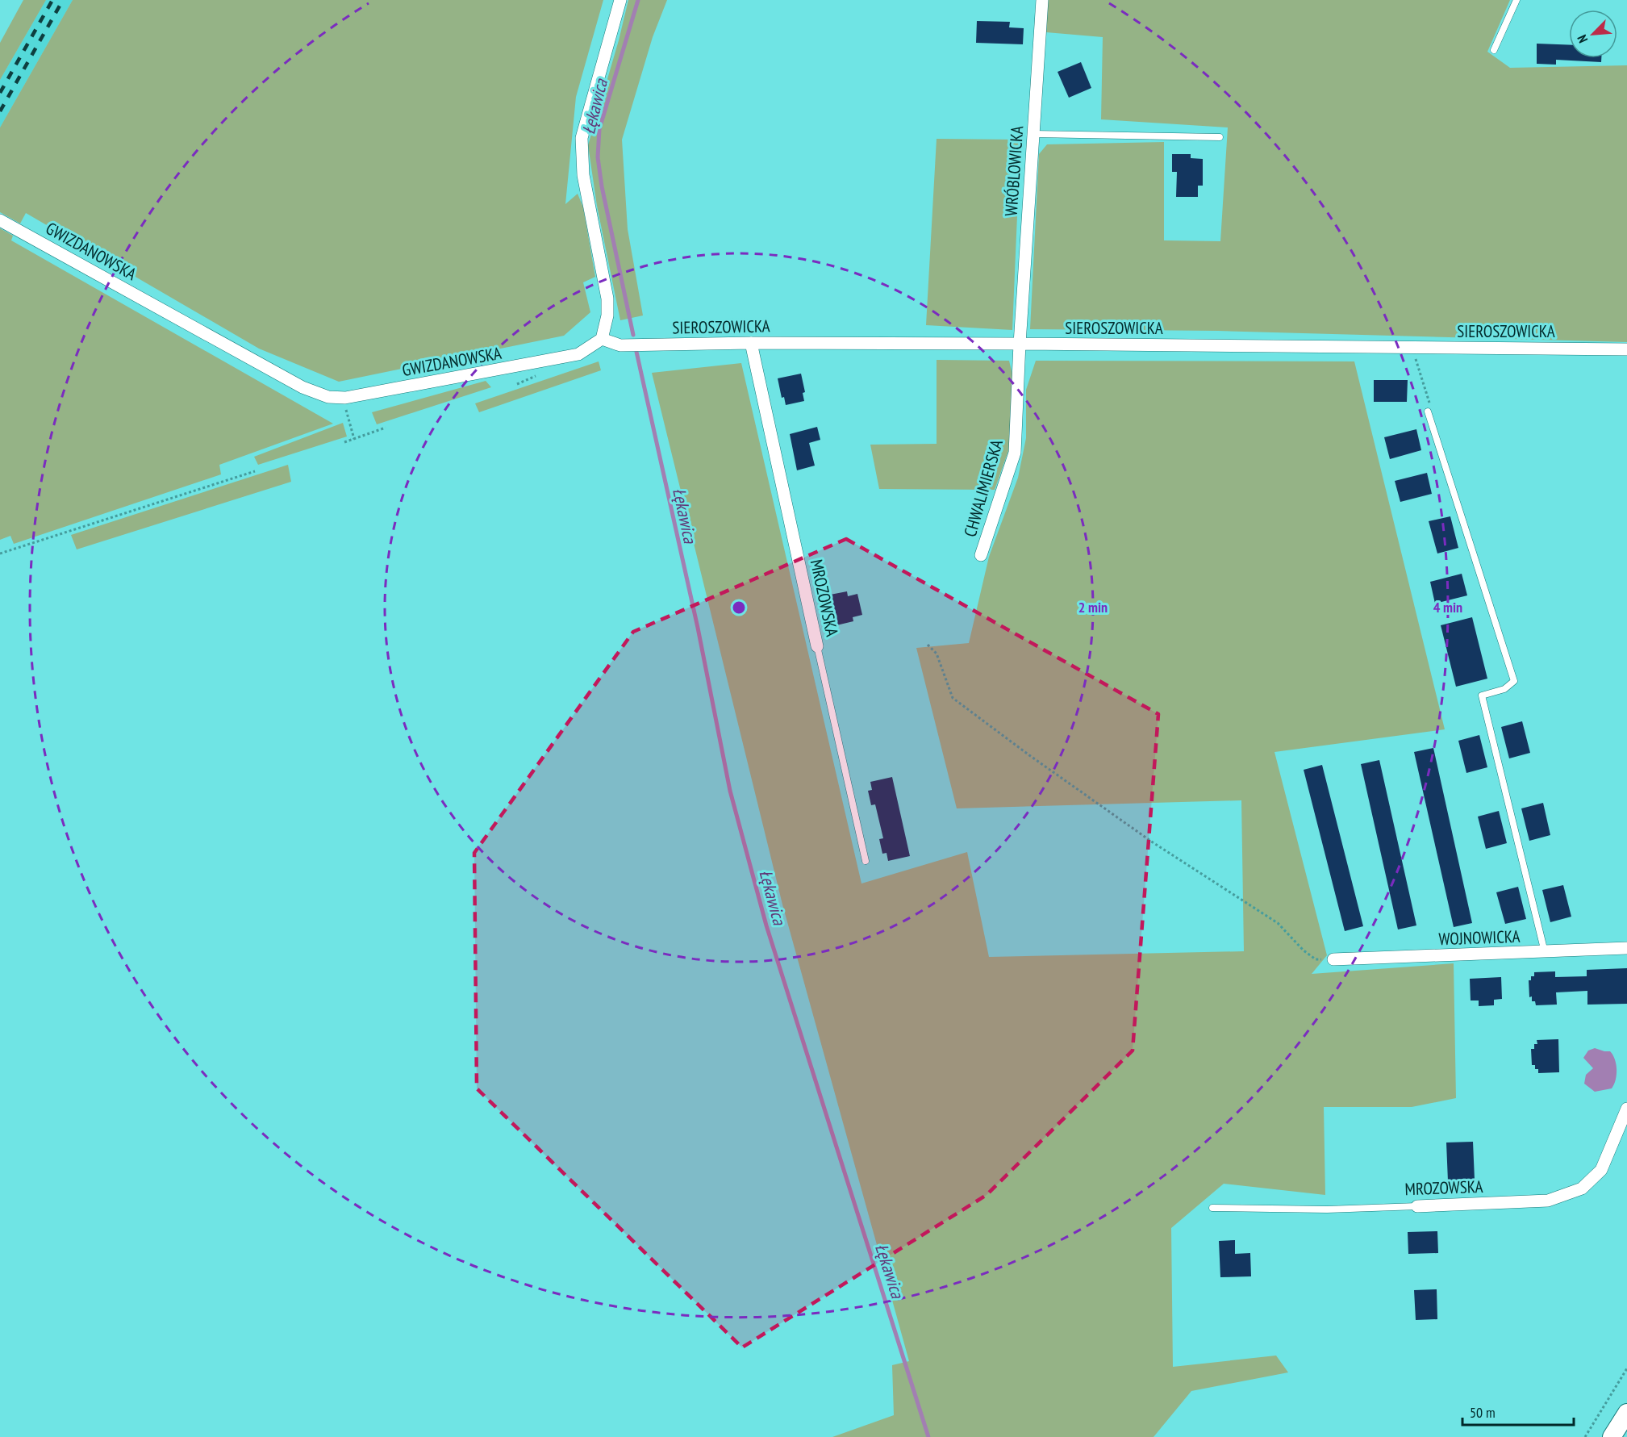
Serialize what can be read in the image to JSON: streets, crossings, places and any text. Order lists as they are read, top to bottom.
{
  "streets": {
    "street": [
      "WRÓBLOWICKA",
      "GWIZDANOWSKA",
      "SIEROSZOWICKA",
      "CHWALIMIERSKA",
      "MROZOWSKA",
      "WOJNOWICKA"
    ]
  },
  "crossings": [
    ["WRÓBLOWICKA", "SIEROSZOWICKA"],
    ["WRÓBLOWICKA", "CHWALIMIERSKA"],
    ["GWIZDANOWSKA", "SIEROSZOWICKA"],
    ["SIEROSZOWICKA", "CHWALIMIERSKA"],
    ["SIEROSZOWICKA", "MROZOWSKA"]
  ],
  "water": ["Łękawica"],
  "scale_bar": "50 m",
  "north": "bottom left",
  "rings": ["2 min", "4 min"]
}
